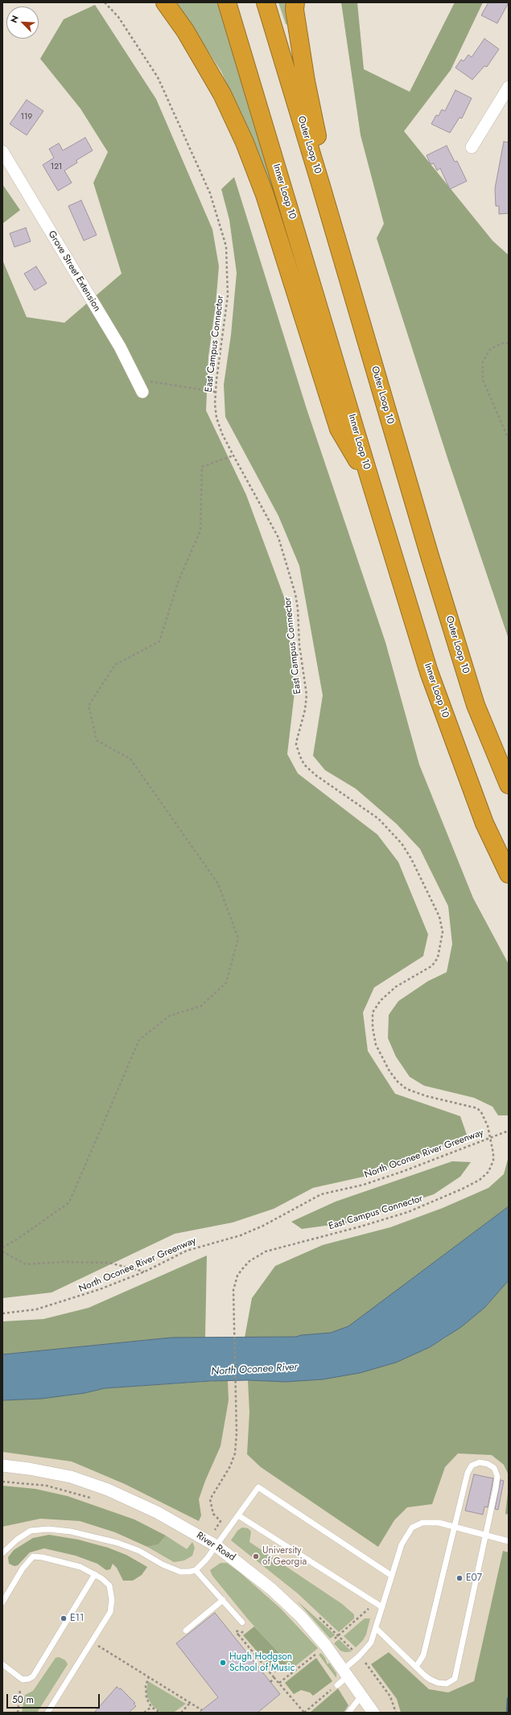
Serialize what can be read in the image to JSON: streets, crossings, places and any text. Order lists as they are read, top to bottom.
{
  "streets": {
    "highway": ["Outer Loop 10", "Inner Loop 10"],
    "street": ["Grove Street Extension", "River Road"],
    "path": ["East Campus Connector", "North Oconee River Greenway"]
  },
  "crossings": [
    ["East Campus Connector", "North Oconee River Greenway"]
  ],
  "water": ["North Oconee River"],
  "places": [
    "University of Georgia",
    "E07",
    "E11",
    "Hugh Hodgson School of Music"
  ],
  "house_numbers": ["119", "121"],
  "scale_bar": "50 m",
  "north": "top left"
}
